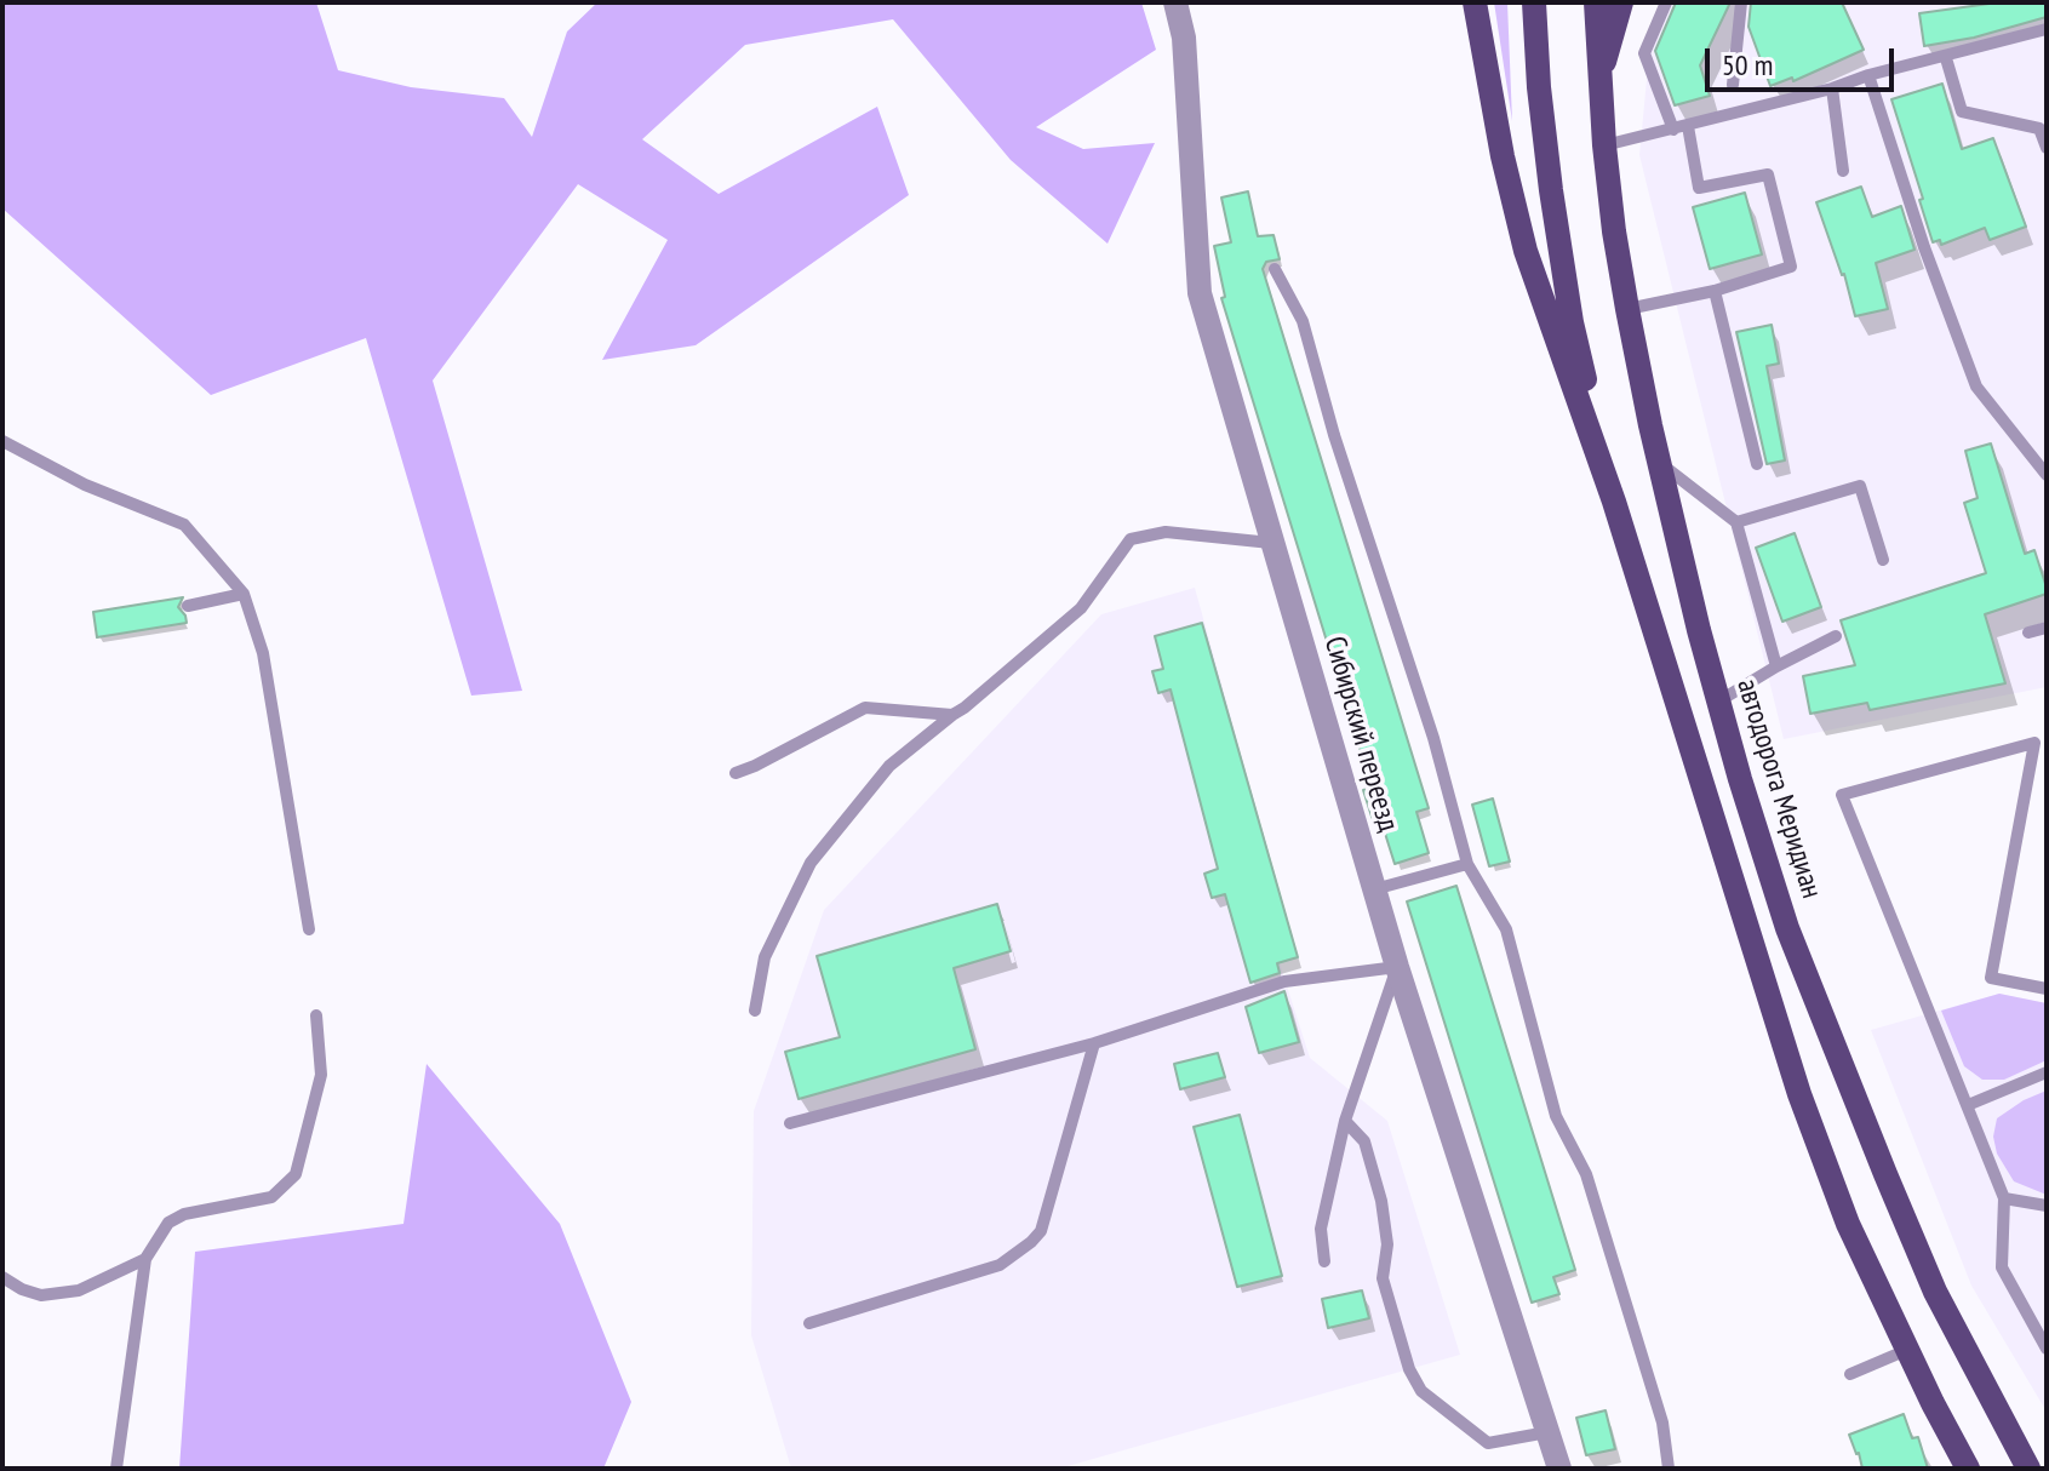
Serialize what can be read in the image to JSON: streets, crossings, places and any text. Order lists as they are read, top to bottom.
{
  "streets": {
    "main road": ["автодорога Меридиан"],
    "street": ["Сибирский переезд"]
  },
  "scale_bar": "50 m"
}
